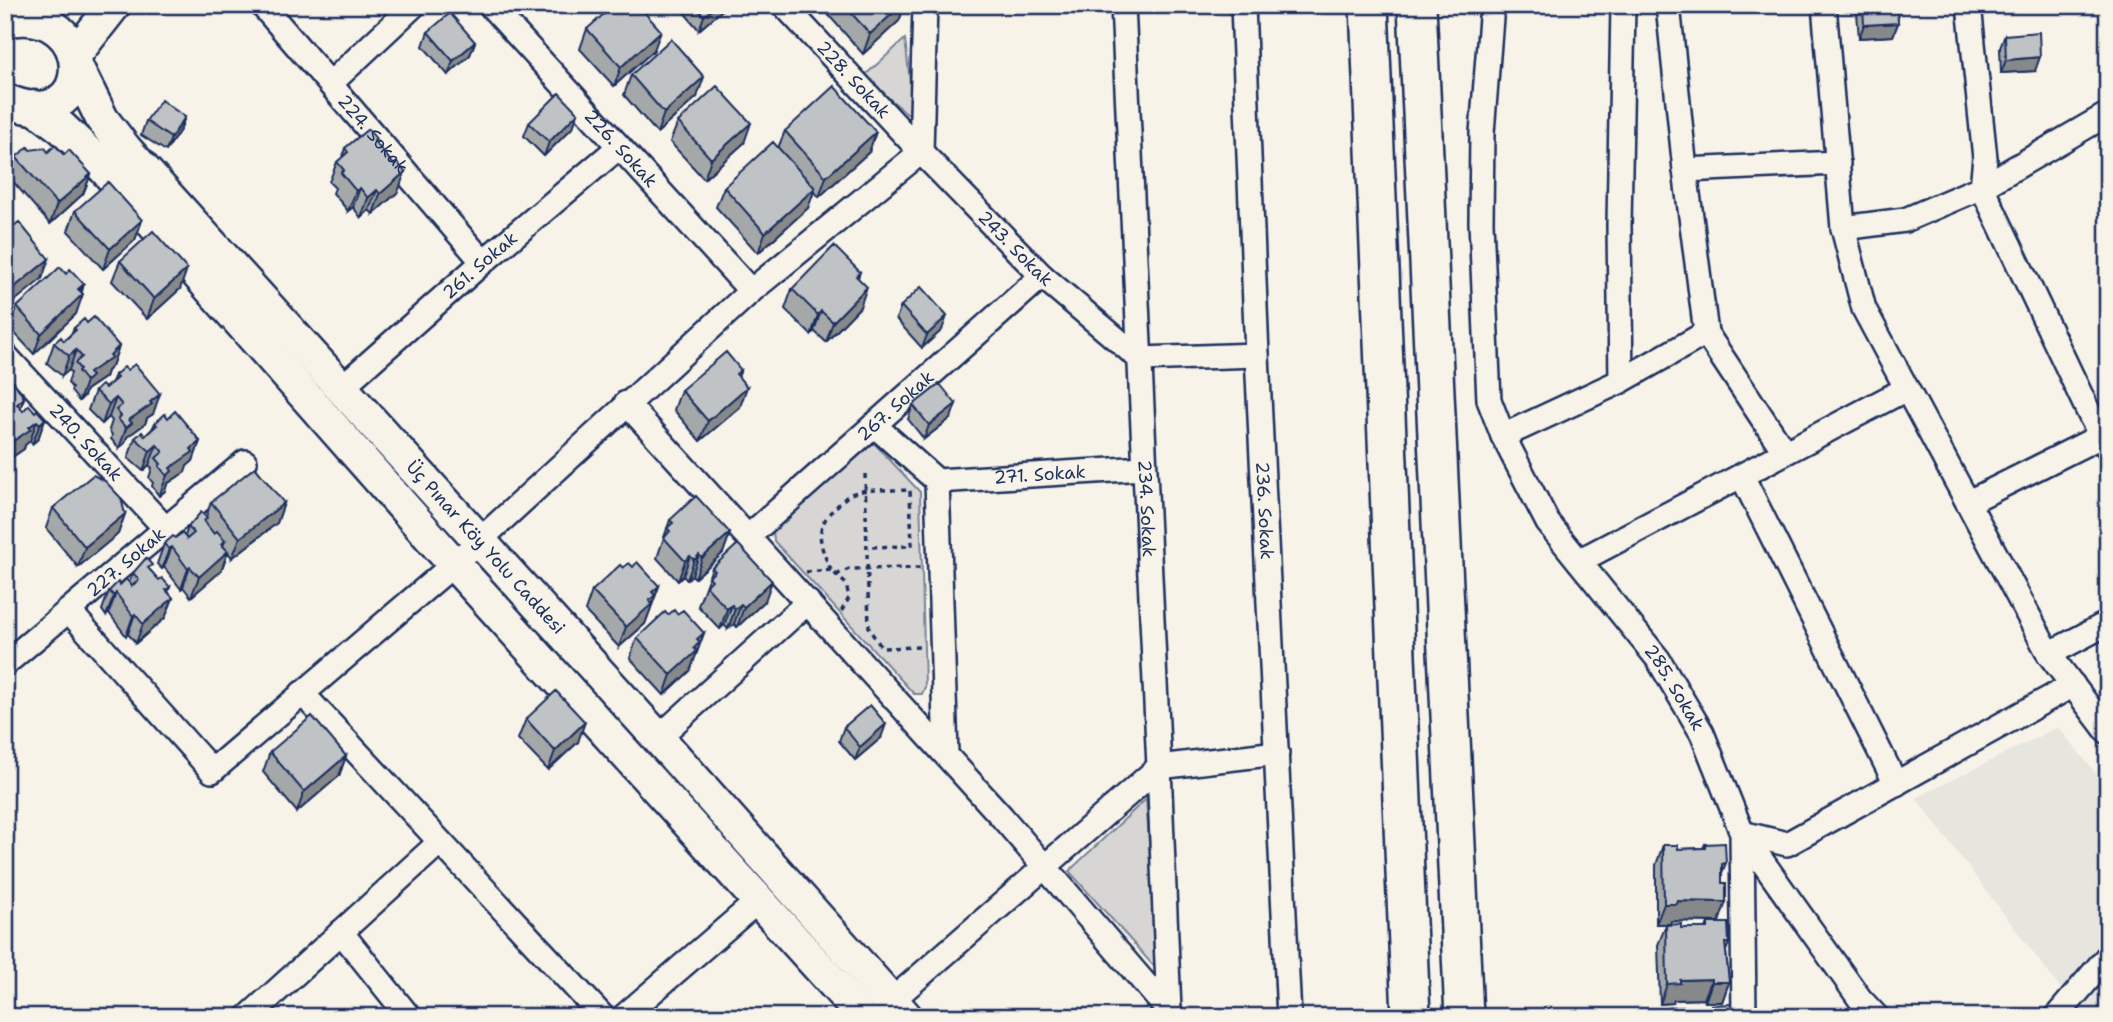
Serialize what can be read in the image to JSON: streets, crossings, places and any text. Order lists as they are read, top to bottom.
{
  "streets": {
    "main road": ["Üç Pınar Köy Yolu Caddesi"],
    "street": [
      "228. Sokak",
      "224. Sokak",
      "226. Sokak",
      "243. Sokak",
      "261. Sokak",
      "267. Sokak",
      "240. Sokak",
      "271. Sokak",
      "234. Sokak",
      "236. Sokak",
      "227. Sokak",
      "285. Sokak"
    ]
  },
  "crossings": [
    ["228. Sokak", "243. Sokak"],
    ["224. Sokak", "261. Sokak"],
    ["226. Sokak", "261. Sokak"],
    ["243. Sokak", "267. Sokak"],
    ["243. Sokak", "234. Sokak"],
    ["261. Sokak", "Üç Pınar Köy Yolu Caddesi"],
    ["240. Sokak", "227. Sokak"],
    ["271. Sokak", "234. Sokak"]
  ]
}
